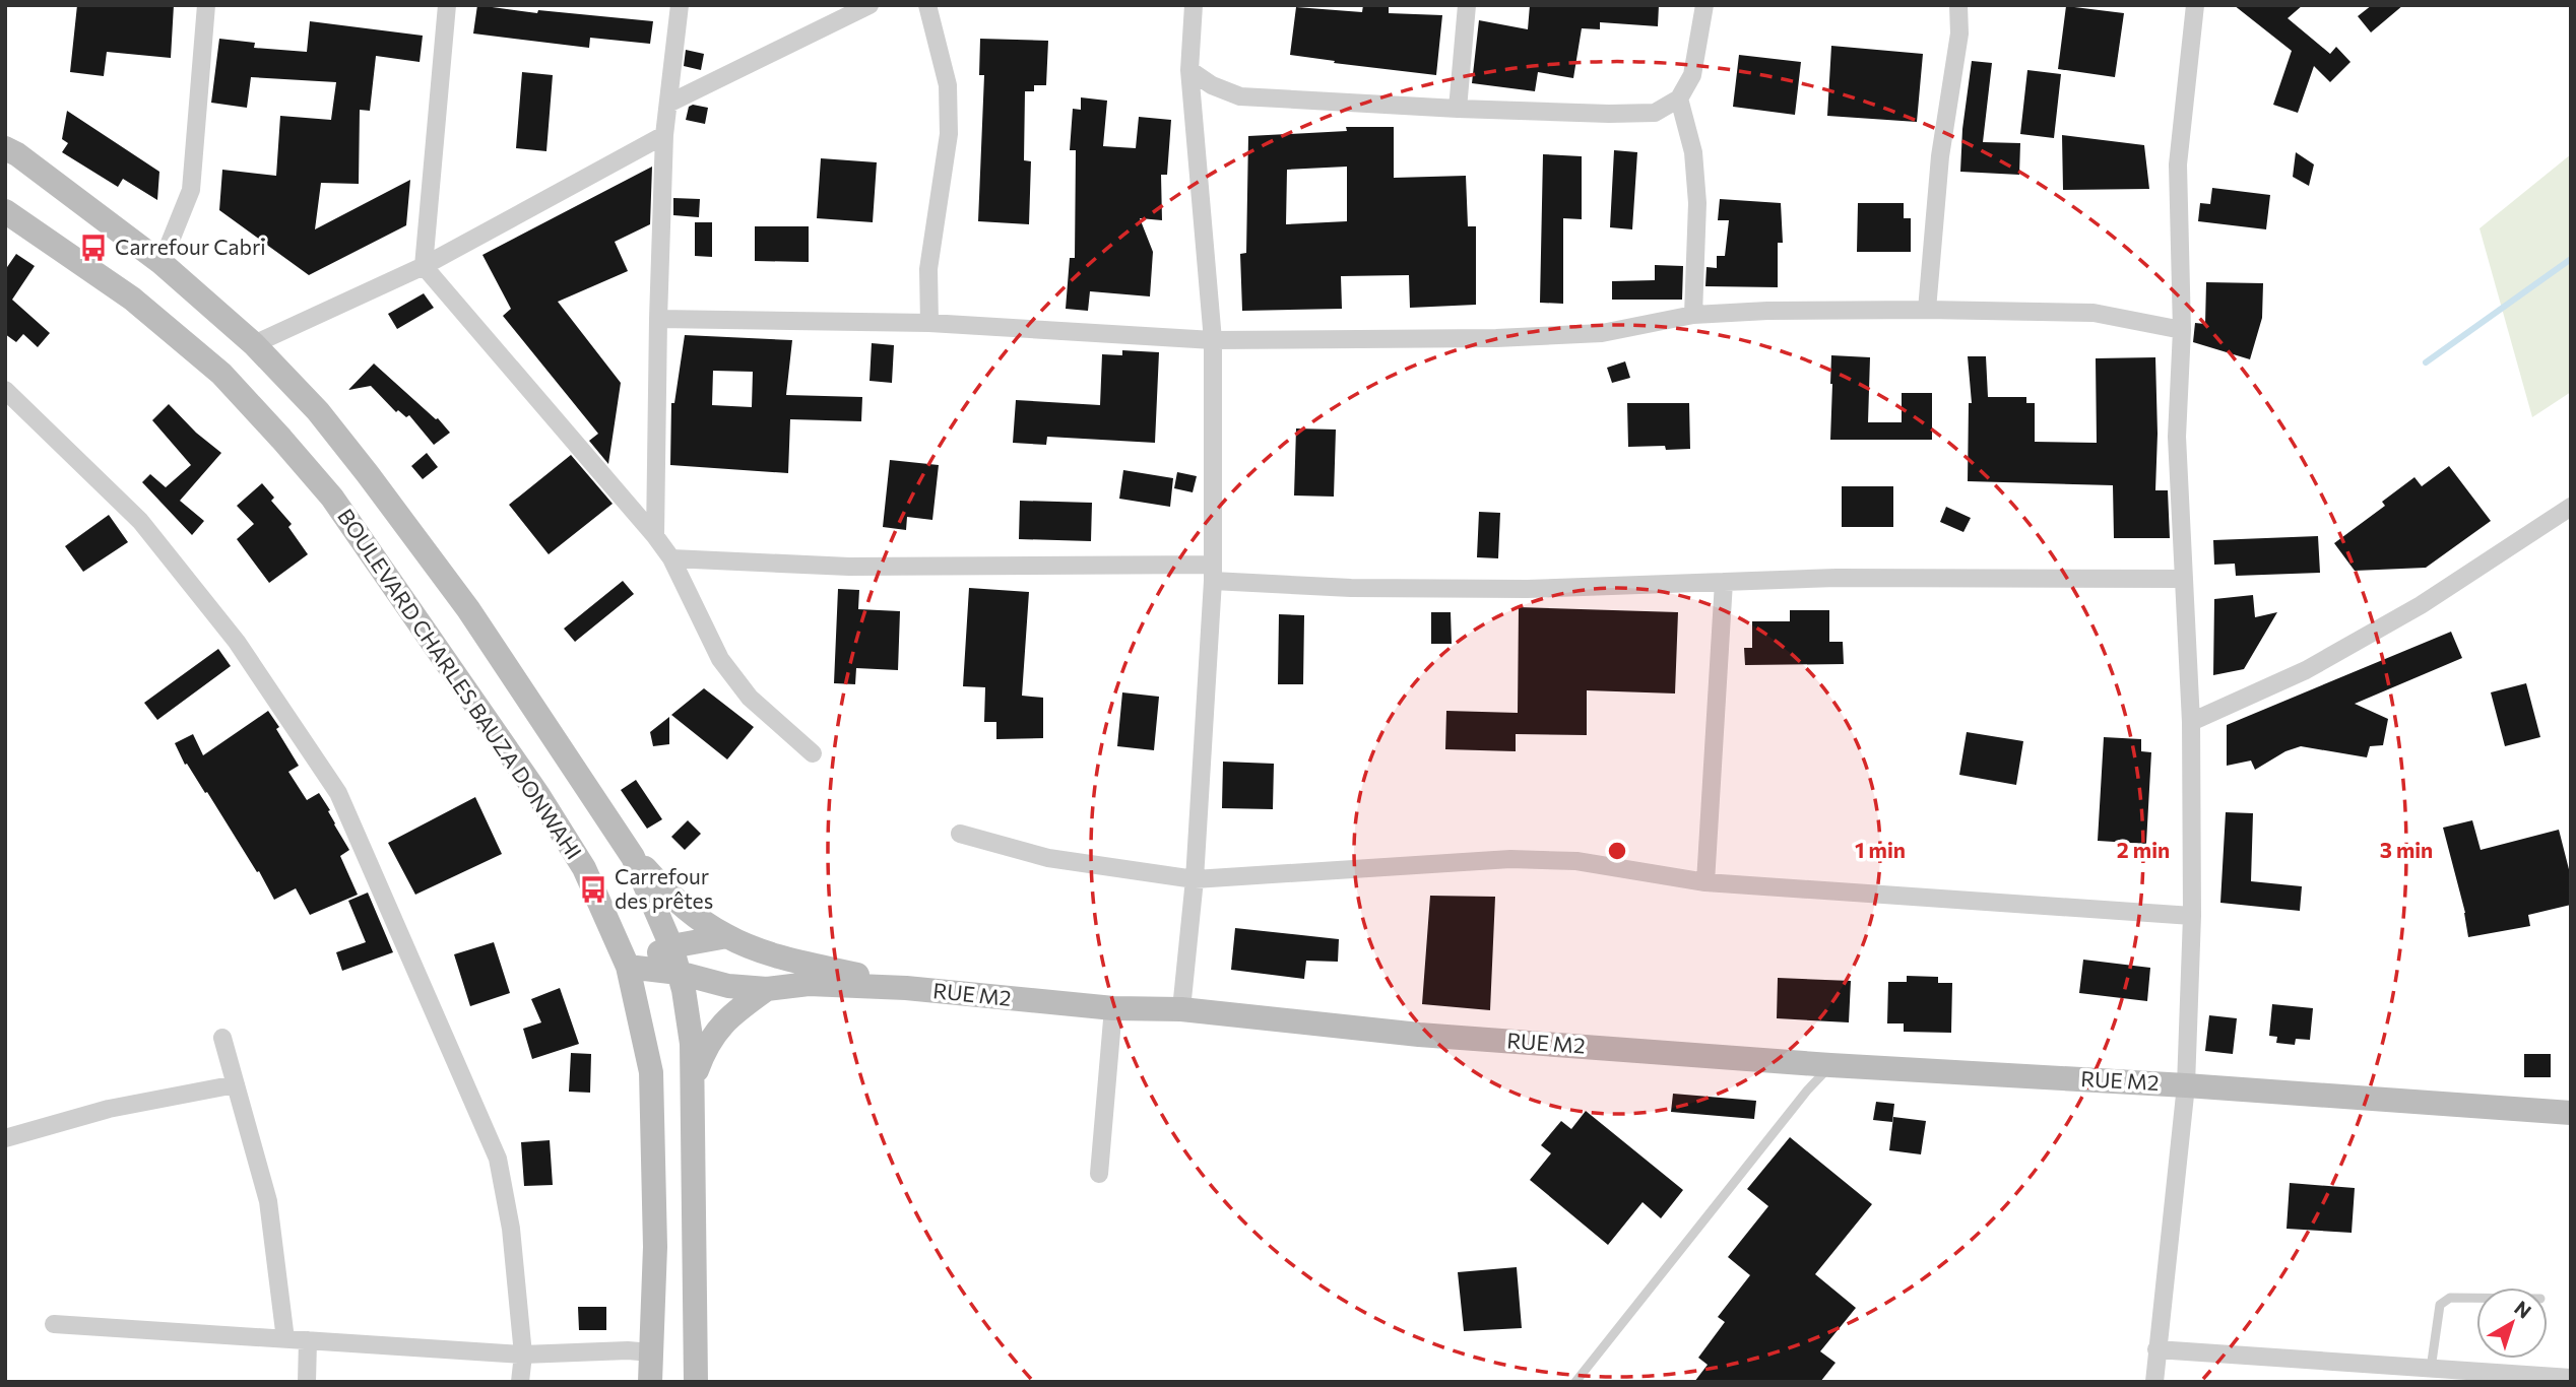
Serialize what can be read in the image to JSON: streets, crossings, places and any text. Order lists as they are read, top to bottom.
{
  "streets": {
    "main road": ["BOULEVARD CHARLES BAUZA DONWAHI", "RUE M2"]
  },
  "crossings": [
    ["BOULEVARD CHARLES BAUZA DONWAHI", "RUE M2"]
  ],
  "places": {
    "bus stop": ["Carrefour Cabri", "Carrefour des prêtes"]
  },
  "north": "top right",
  "rings": ["1 min", "2 min", "3 min"]
}
